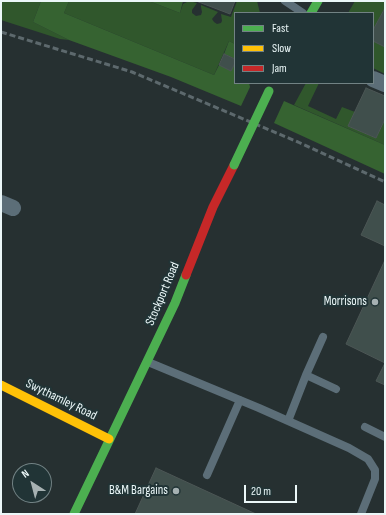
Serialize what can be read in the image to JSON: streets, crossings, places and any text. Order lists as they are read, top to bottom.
{
  "streets": {
    "main road": ["Stockport Road", "Swythamley Road"]
  },
  "crossings": [
    ["Stockport Road", "Swythamley Road"]
  ],
  "places": ["Morrisons", "B&M Bargains"],
  "legend": ["Fast", "Slow", "Jam"],
  "scale_bar": "20 m",
  "north": "top left"
}
